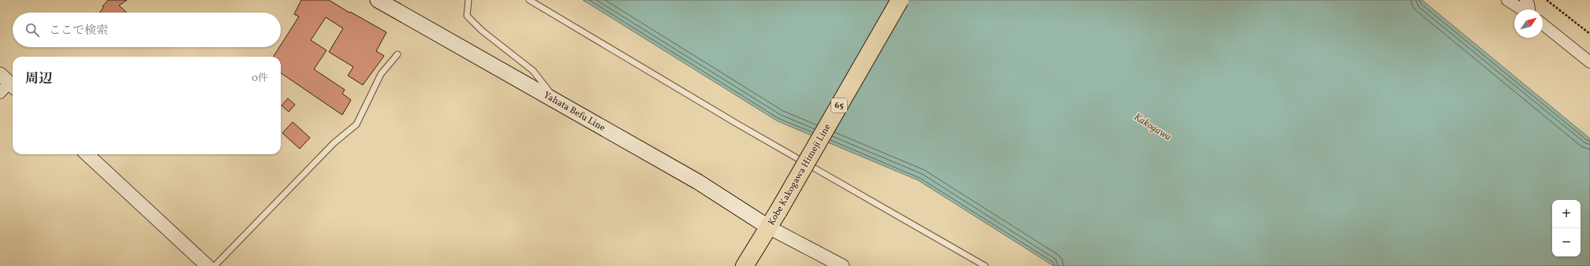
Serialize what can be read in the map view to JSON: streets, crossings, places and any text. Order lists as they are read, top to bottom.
{
  "streets": {
    "main road": ["65", "Yahata Befu Line", "Kobe Kakogawa Himeji Line"]
  },
  "crossings": [
    ["Yahata Befu Line", "Kobe Kakogawa Himeji Line"]
  ],
  "water": ["Kakogawa"],
  "north": "top right",
  "page": {
    "search": "ここで検索",
    "heading": ["周辺", "0件"],
    "map_buttons": ["+", "−"]
  }
}
